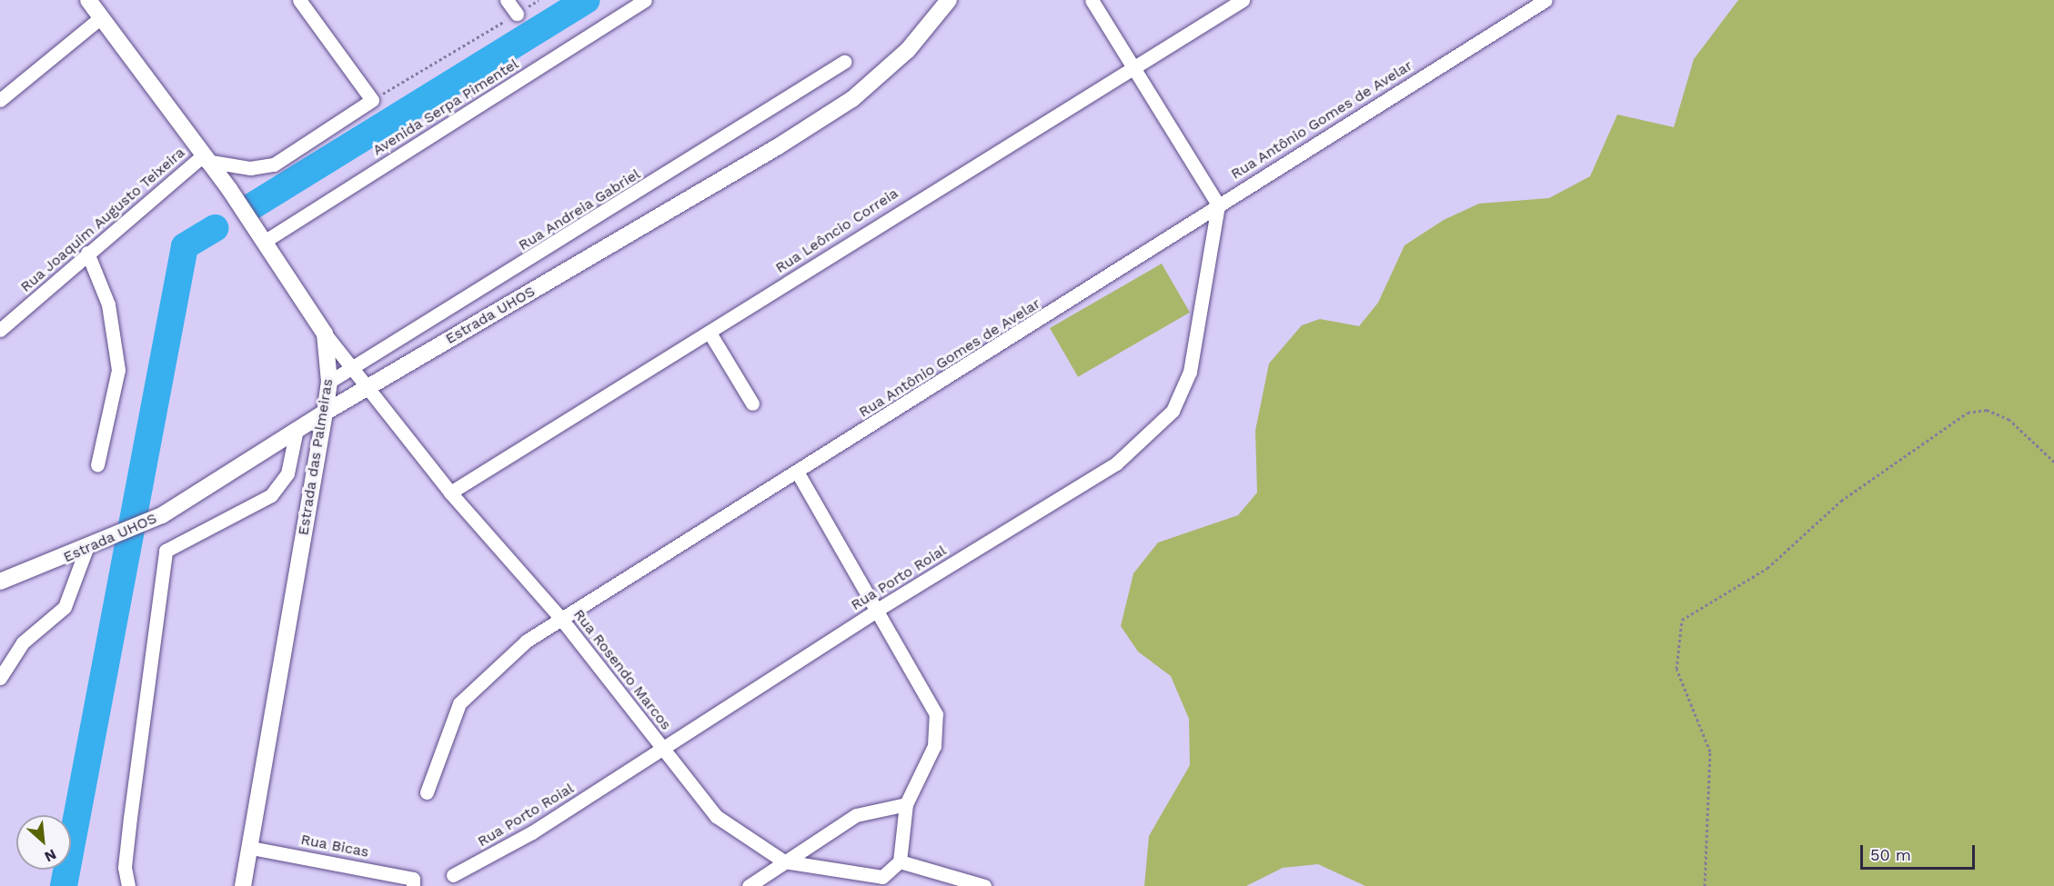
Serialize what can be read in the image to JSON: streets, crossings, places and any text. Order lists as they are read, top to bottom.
{
  "streets": {
    "street": [
      "Avenida Serpa Pimentel",
      "Rua Antônio Gomes de Avelar",
      "Rua Andreia Gabriel",
      "Rua Joaquim Augusto Teixeira",
      "Rua Leôncio Correia",
      "Estrada UHOS",
      "Estrada das Palmeiras",
      "Rua Porto Roial",
      "Rua Rosendo Marcos",
      "Rua Bicas"
    ]
  },
  "crossings": [
    ["Avenida Serpa Pimentel", "Estrada das Palmeiras"],
    ["Rua Antônio Gomes de Avelar", "Rua Porto Roial"],
    ["Rua Antônio Gomes de Avelar", "Rua Rosendo Marcos"],
    ["Rua Andreia Gabriel", "Estrada das Palmeiras"],
    ["Rua Andreia Gabriel", "Rua Rosendo Marcos"],
    ["Rua Joaquim Augusto Teixeira", "Estrada das Palmeiras"],
    ["Rua Leôncio Correia", "Rua Rosendo Marcos"],
    ["Estrada UHOS", "Estrada das Palmeiras"],
    ["Estrada UHOS", "Rua Rosendo Marcos"],
    ["Estrada das Palmeiras", "Rua Rosendo Marcos"],
    ["Estrada das Palmeiras", "Rua Bicas"],
    ["Rua Porto Roial", "Rua Rosendo Marcos"]
  ],
  "scale_bar": "50 m",
  "north": "bottom right"
}
